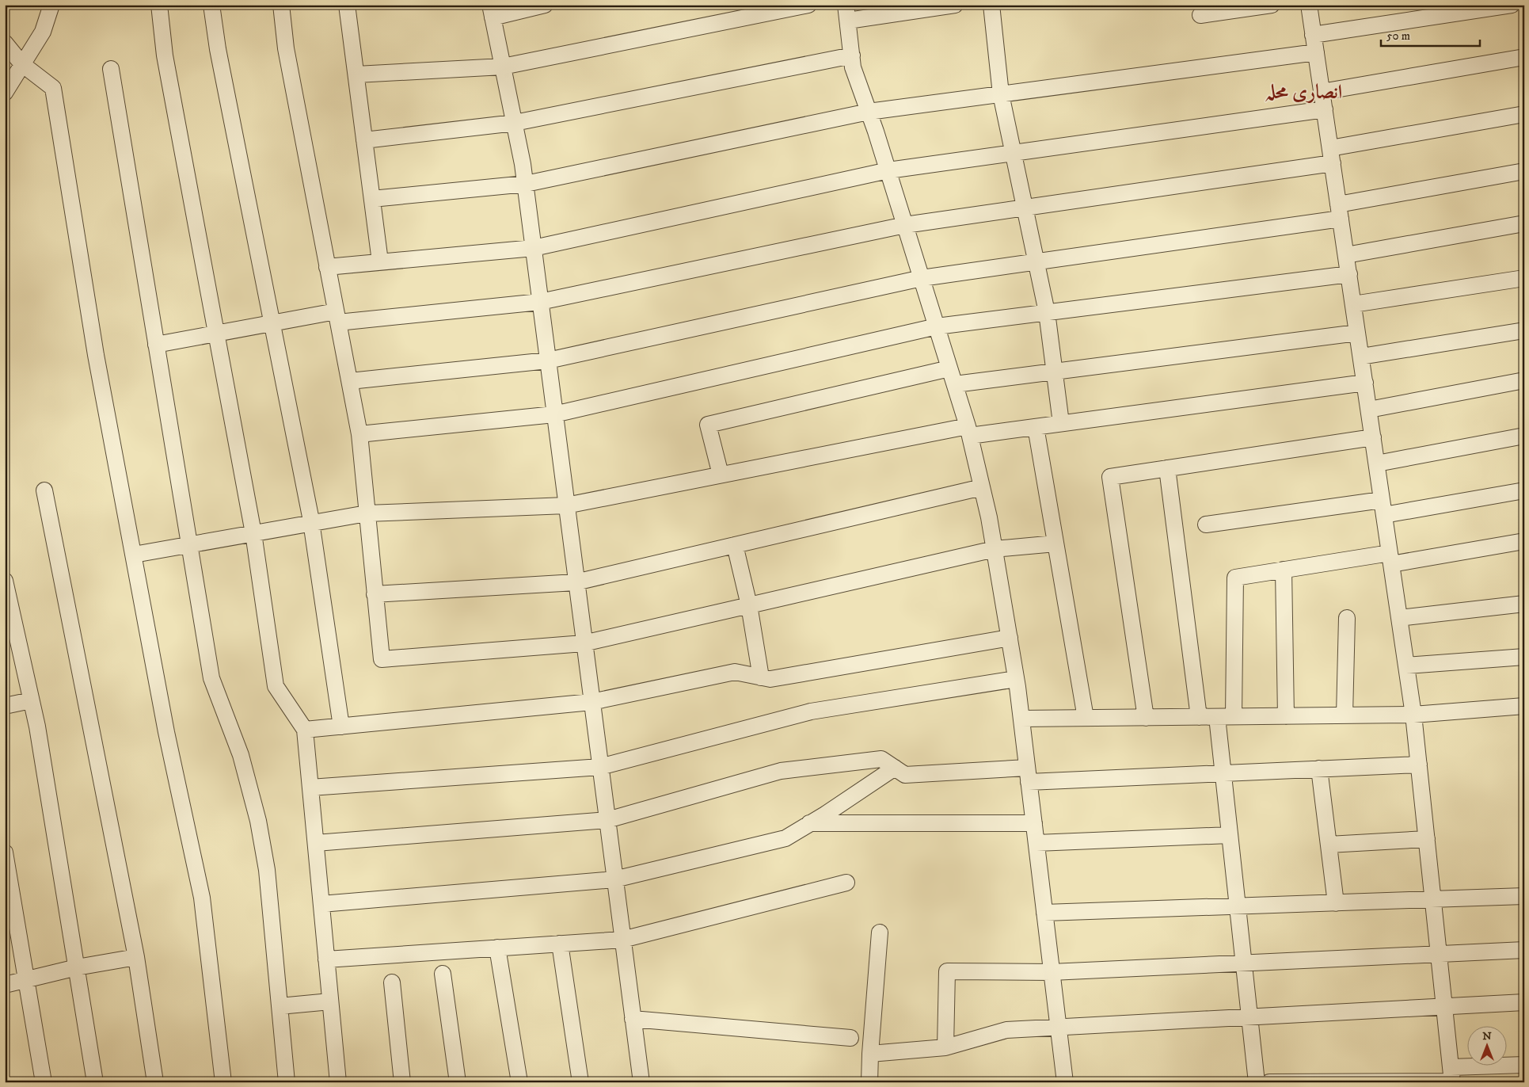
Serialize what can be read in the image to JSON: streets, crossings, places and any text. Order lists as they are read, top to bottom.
{
  "districts": ["انصاری محلہ"],
  "scale_bar": "50 m",
  "north": "top"
}
